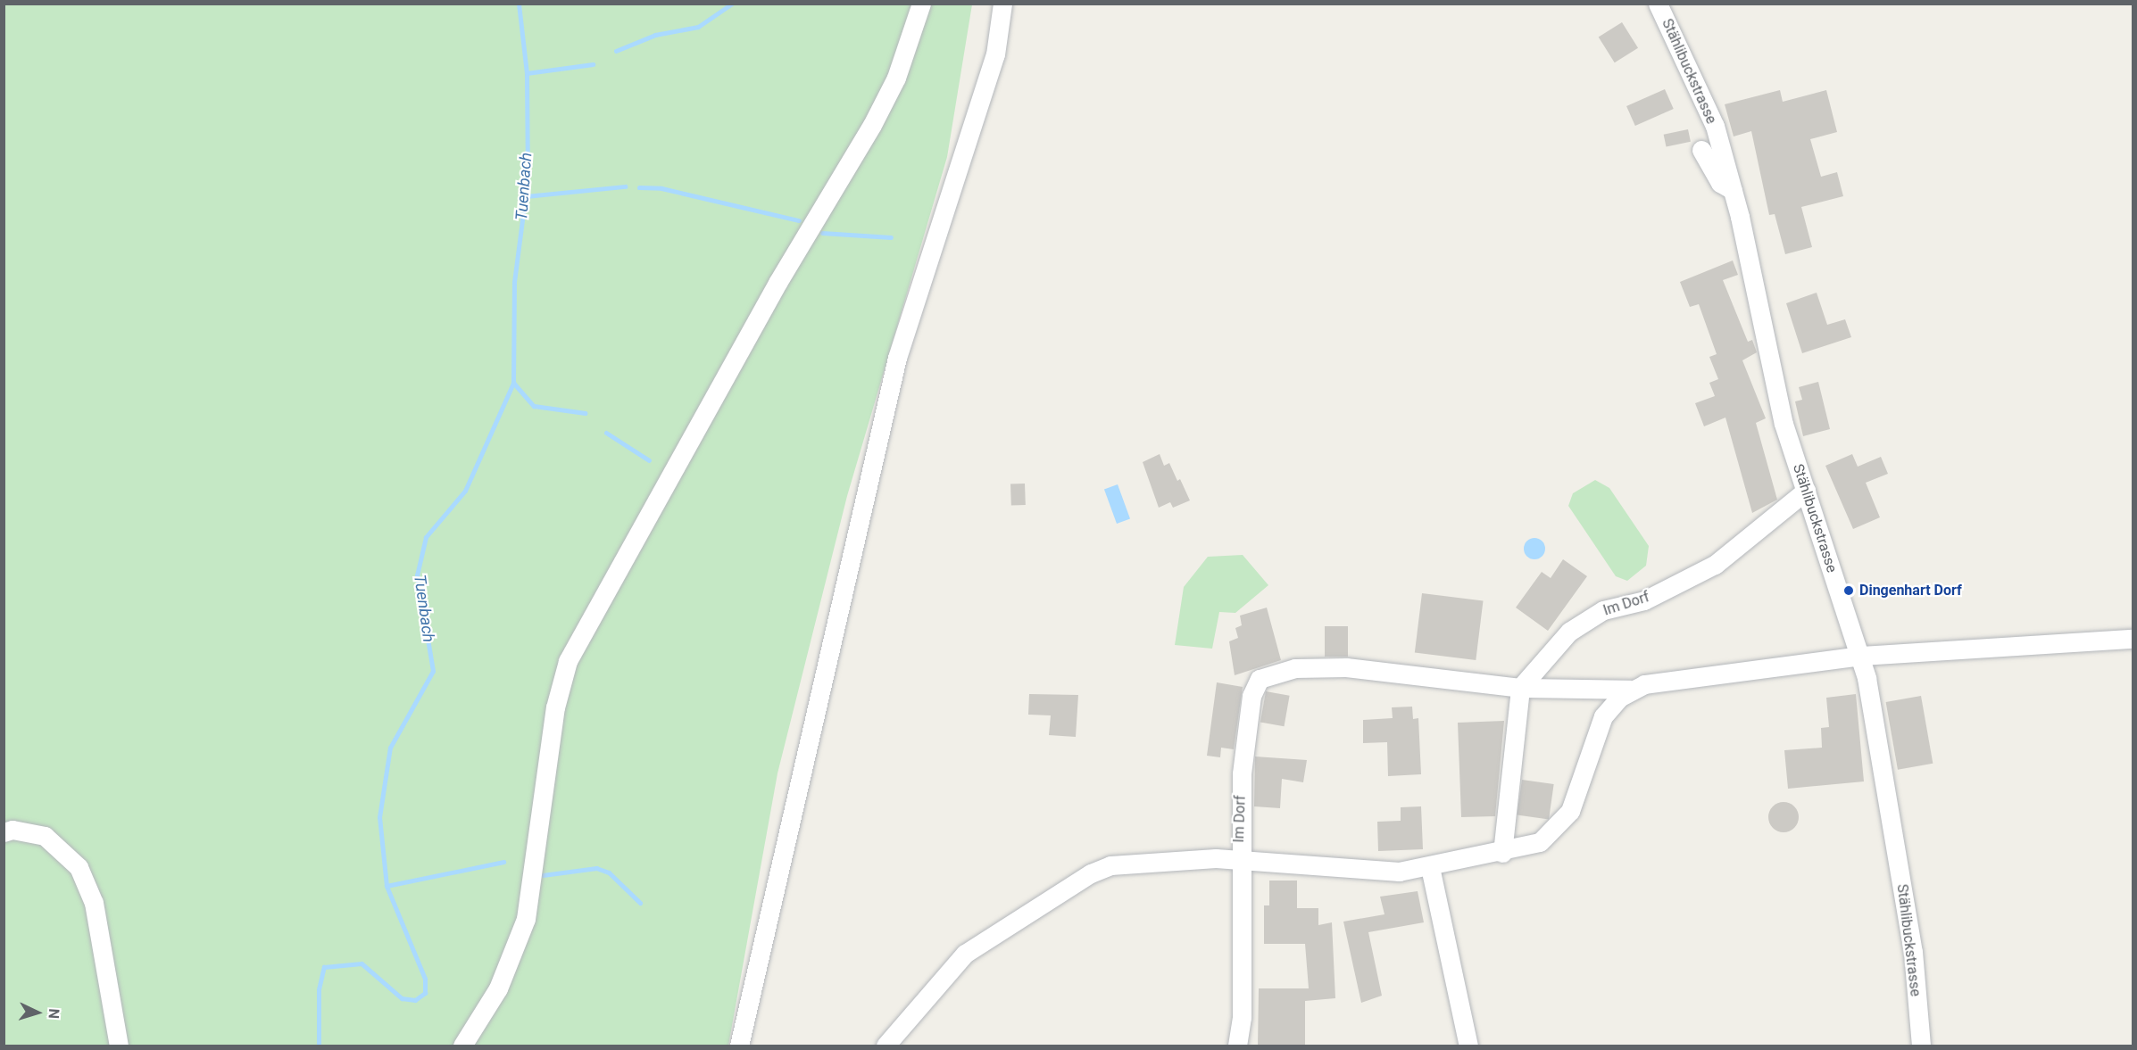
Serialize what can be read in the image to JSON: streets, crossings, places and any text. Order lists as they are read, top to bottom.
{
  "streets": {
    "street": ["Stählibuckstrasse", "Im Dorf"]
  },
  "crossings": [
    ["Stählibuckstrasse", "Im Dorf"]
  ],
  "water": ["Tuenbach"],
  "places": ["Dingenhart Dorf"],
  "north": "right"
}
